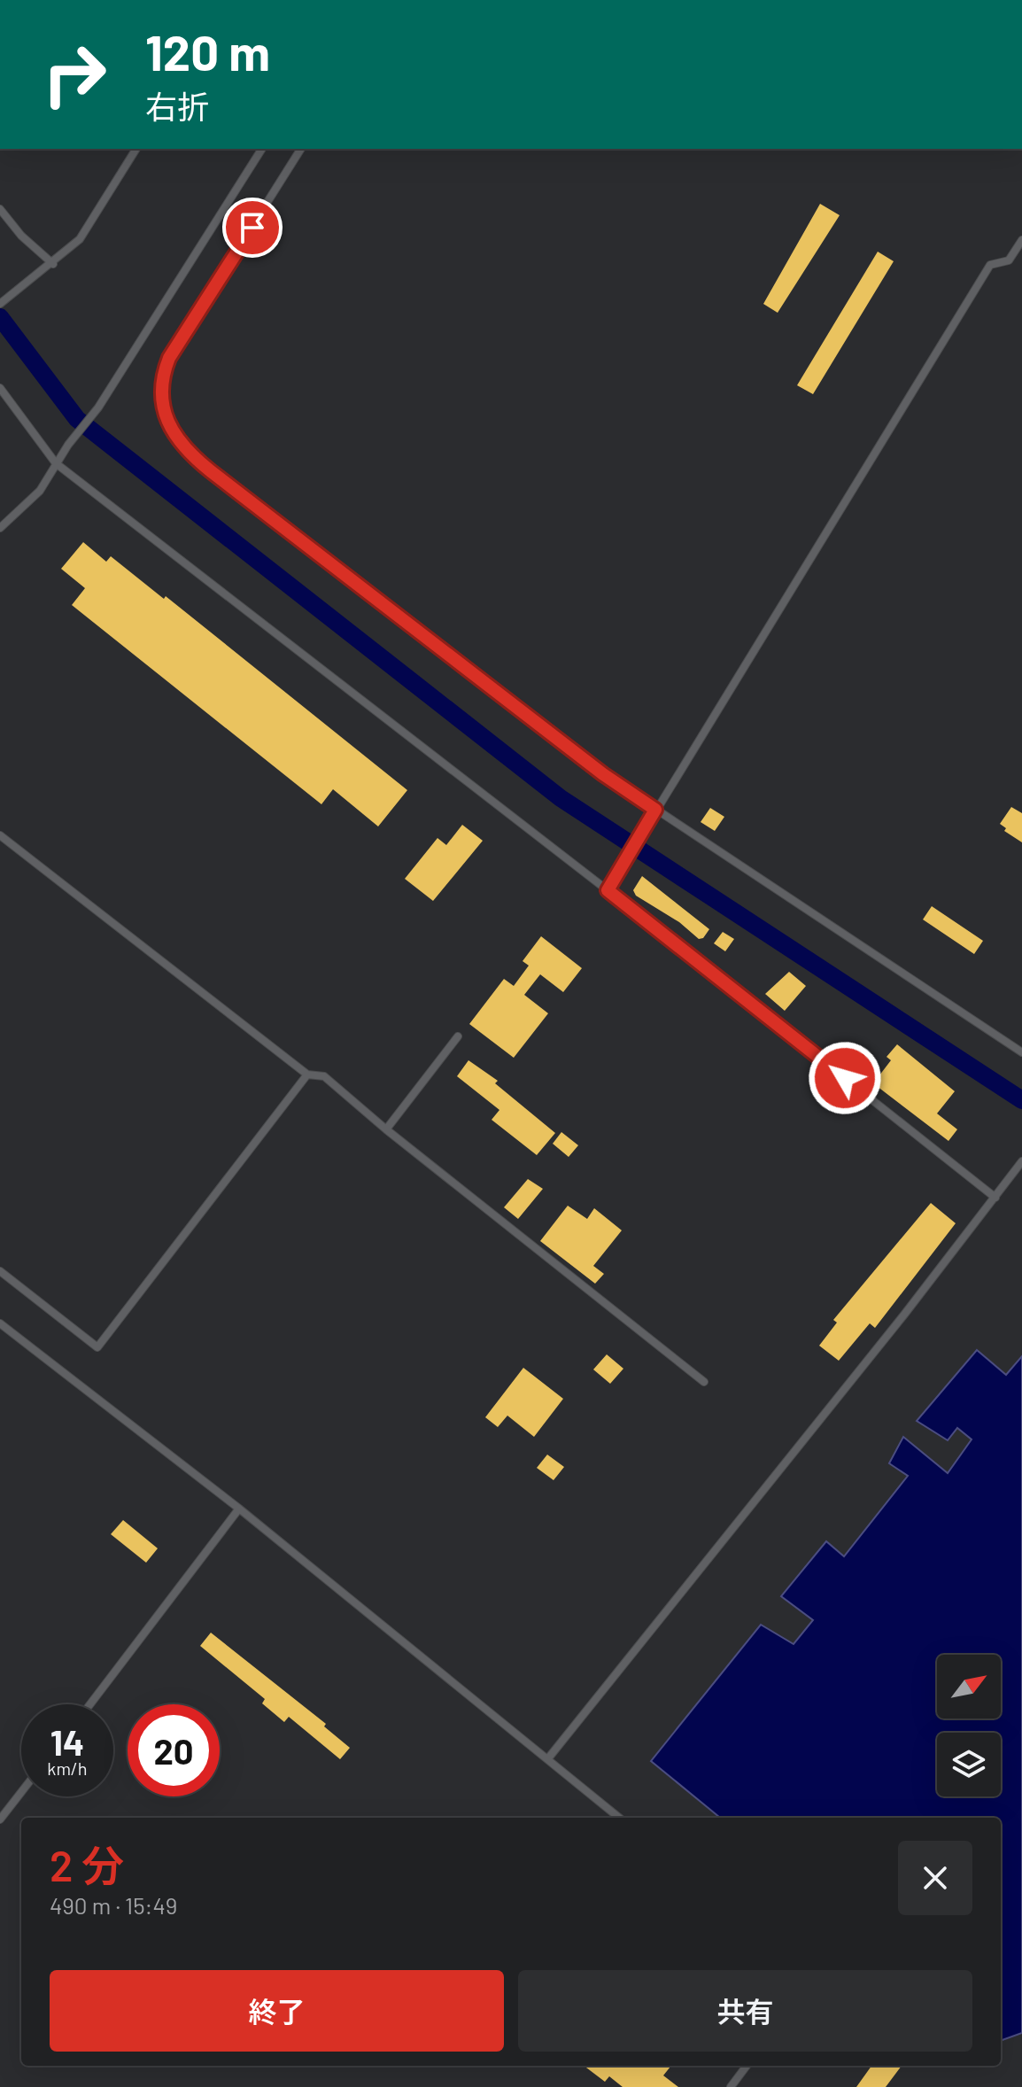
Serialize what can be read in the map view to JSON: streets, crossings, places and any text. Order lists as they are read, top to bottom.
{
  "north": "top right",
  "page": {
    "turn": ["120 m", "右折"],
    "speed": "14 km/h",
    "limit": "20",
    "heading": ["2 分", "490 m · 15:49"],
    "buttons": ["終了", "共有"]
  }
}
